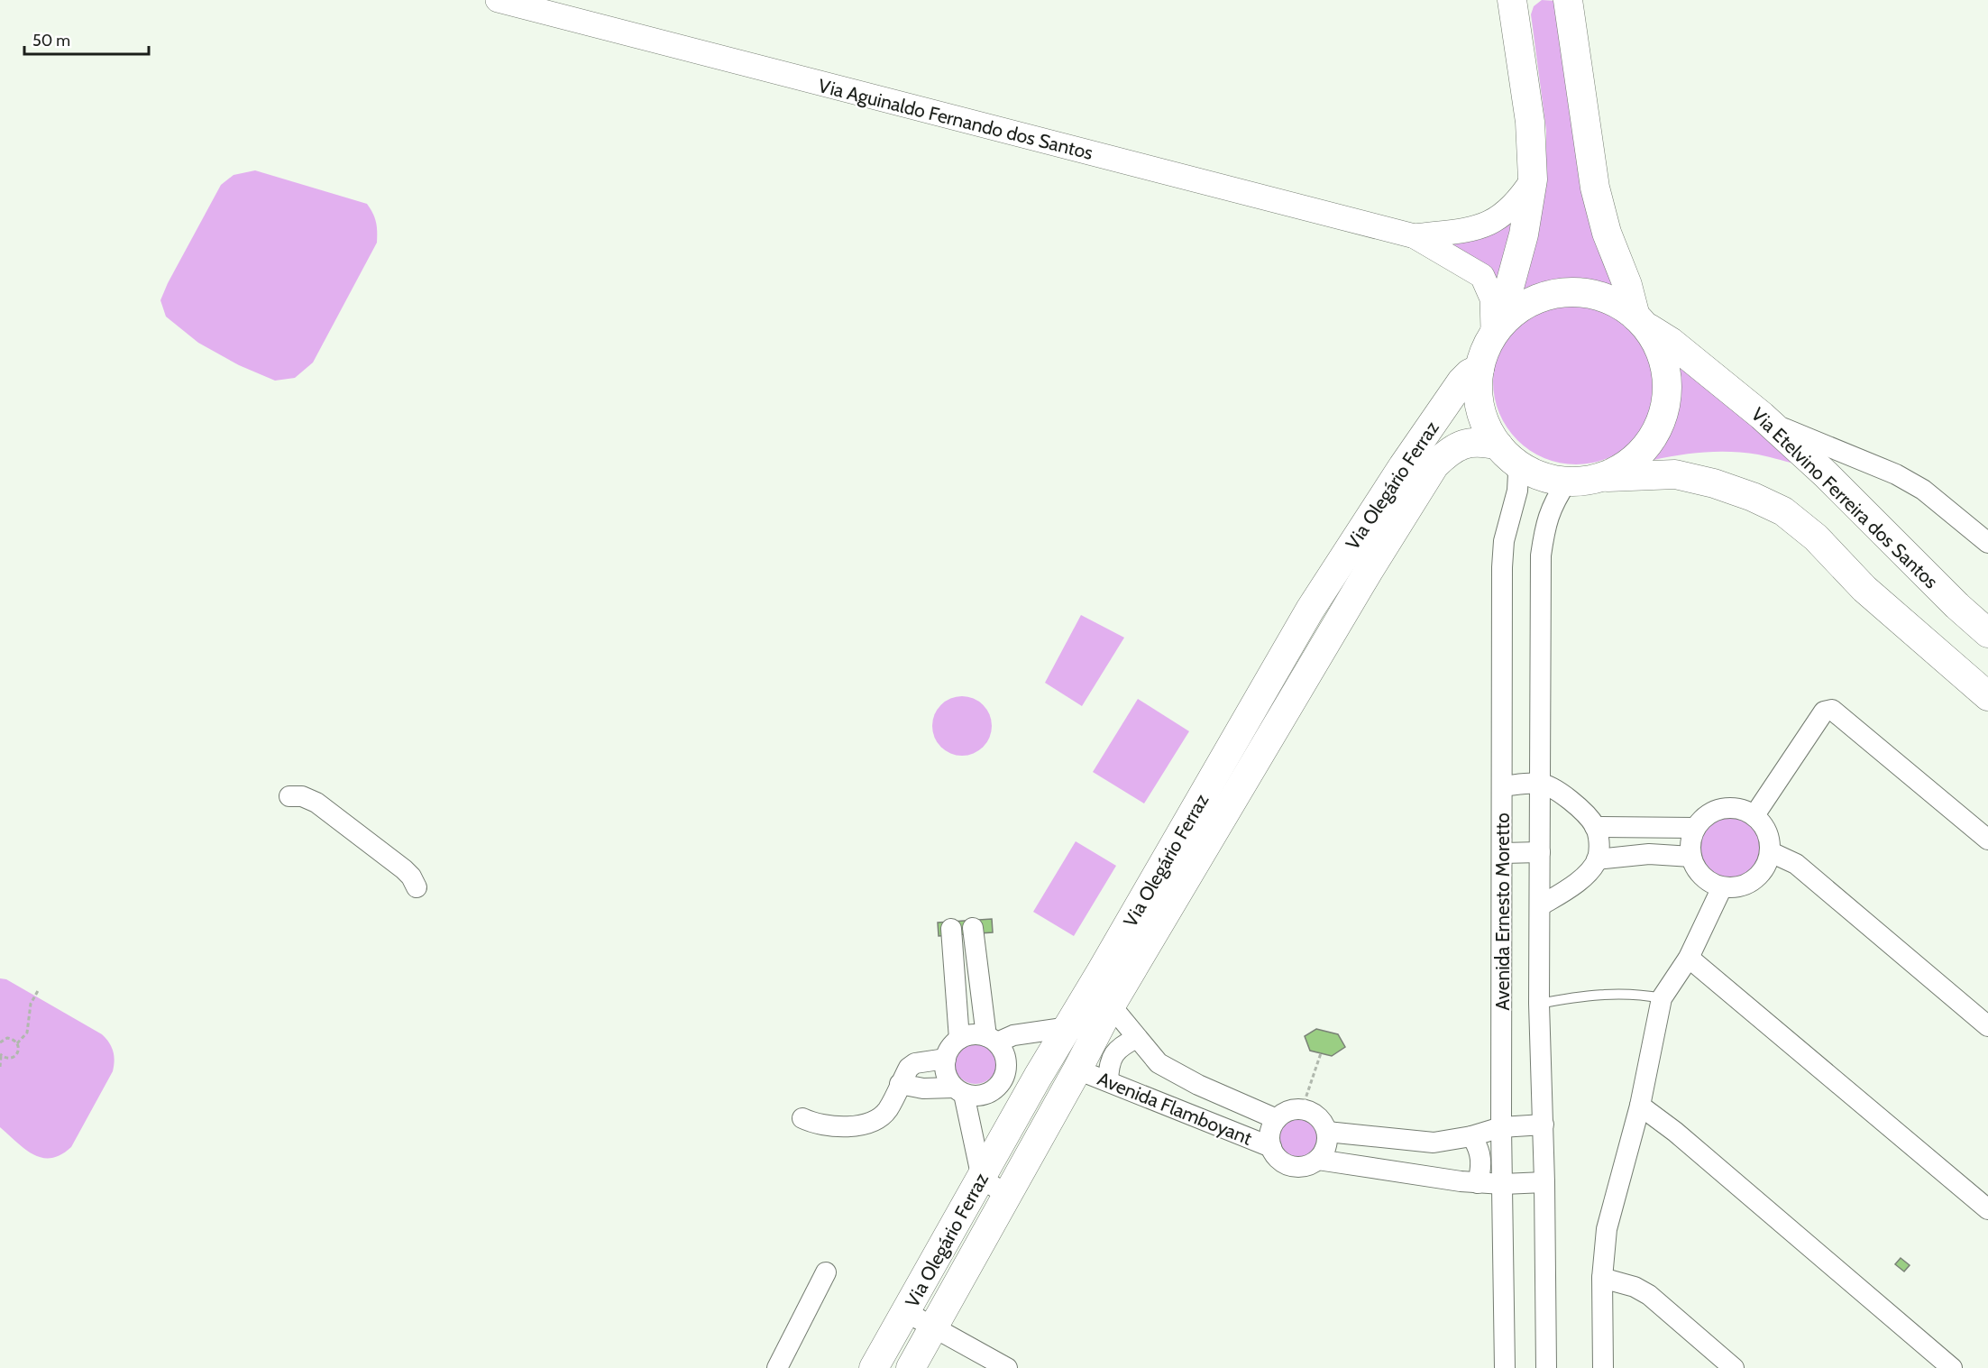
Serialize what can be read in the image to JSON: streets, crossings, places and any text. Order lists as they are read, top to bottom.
{
  "streets": {
    "main road": ["Via Olegário Ferraz", "Via Etelvino Ferreira dos Santos"],
    "street": ["Via Aguinaldo Fernando dos Santos", "Avenida Ernesto Moretto", "Avenida Flamboyant"]
  },
  "crossings": [
    ["Via Aguinaldo Fernando dos Santos", "Via Olegário Ferraz"],
    ["Via Aguinaldo Fernando dos Santos", "Via Etelvino Ferreira dos Santos"],
    ["Via Aguinaldo Fernando dos Santos", "Avenida Ernesto Moretto"],
    ["Via Olegário Ferraz", "Via Etelvino Ferreira dos Santos"],
    ["Via Olegário Ferraz", "Avenida Ernesto Moretto"],
    ["Via Olegário Ferraz", "Avenida Flamboyant"],
    ["Via Etelvino Ferreira dos Santos", "Avenida Ernesto Moretto"]
  ],
  "scale_bar": "50 m"
}
